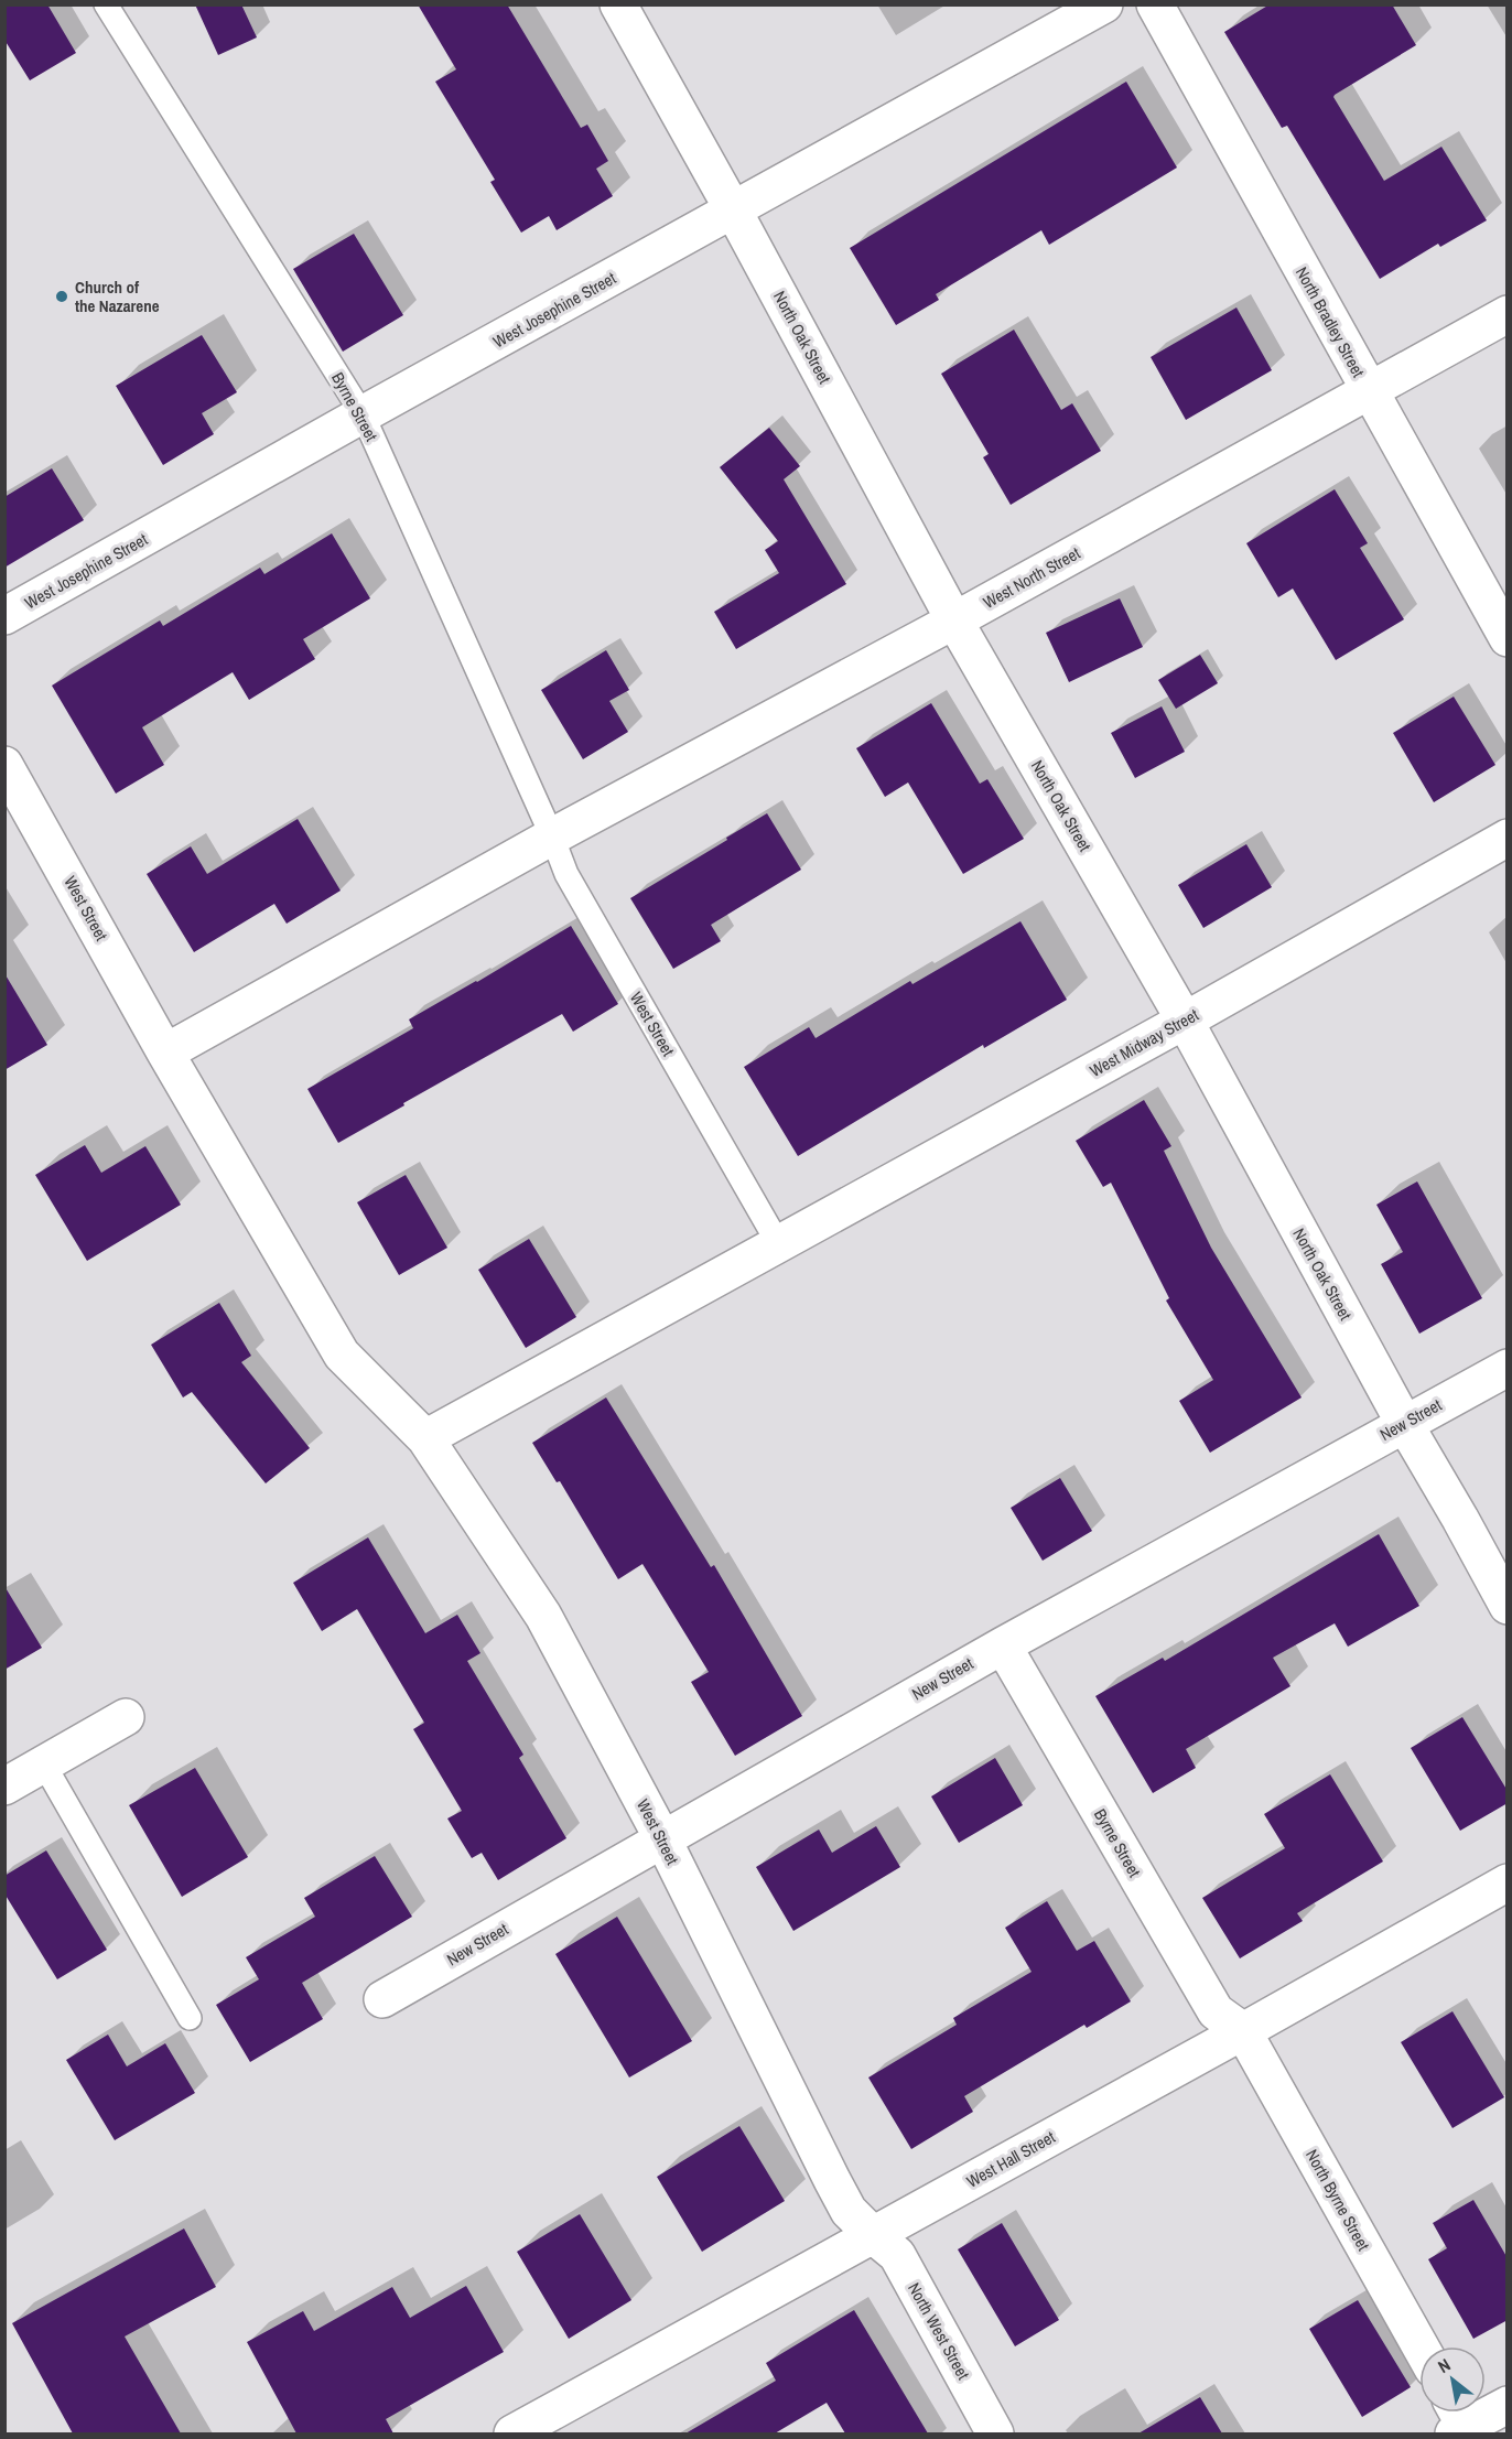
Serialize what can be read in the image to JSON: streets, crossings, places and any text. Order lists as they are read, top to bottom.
{
  "streets": {
    "street": [
      "West Josephine Street",
      "North Bradley Street",
      "North Oak Street",
      "Byrne Street",
      "West North Street",
      "West Street",
      "West Midway Street",
      "New Street",
      "West Hall Street",
      "North Byrne Street",
      "North West Street"
    ]
  },
  "crossings": [
    ["West Josephine Street", "North Oak Street"],
    ["West Josephine Street", "Byrne Street"],
    ["North Bradley Street", "West North Street"],
    ["North Oak Street", "West North Street"],
    ["North Oak Street", "West Midway Street"],
    ["North Oak Street", "New Street"],
    ["Byrne Street", "West North Street"],
    ["Byrne Street", "West Street"],
    ["Byrne Street", "New Street"],
    ["Byrne Street", "West Hall Street"],
    ["Byrne Street", "North Byrne Street"],
    ["West North Street", "West Street"],
    ["West Street", "West Midway Street"],
    ["West Street", "New Street"],
    ["West Street", "West Hall Street"],
    ["West Street", "North West Street"],
    ["West Hall Street", "North Byrne Street"],
    ["West Hall Street", "North West Street"]
  ],
  "places": ["Church of the Nazarene"],
  "north": "top left"
}
